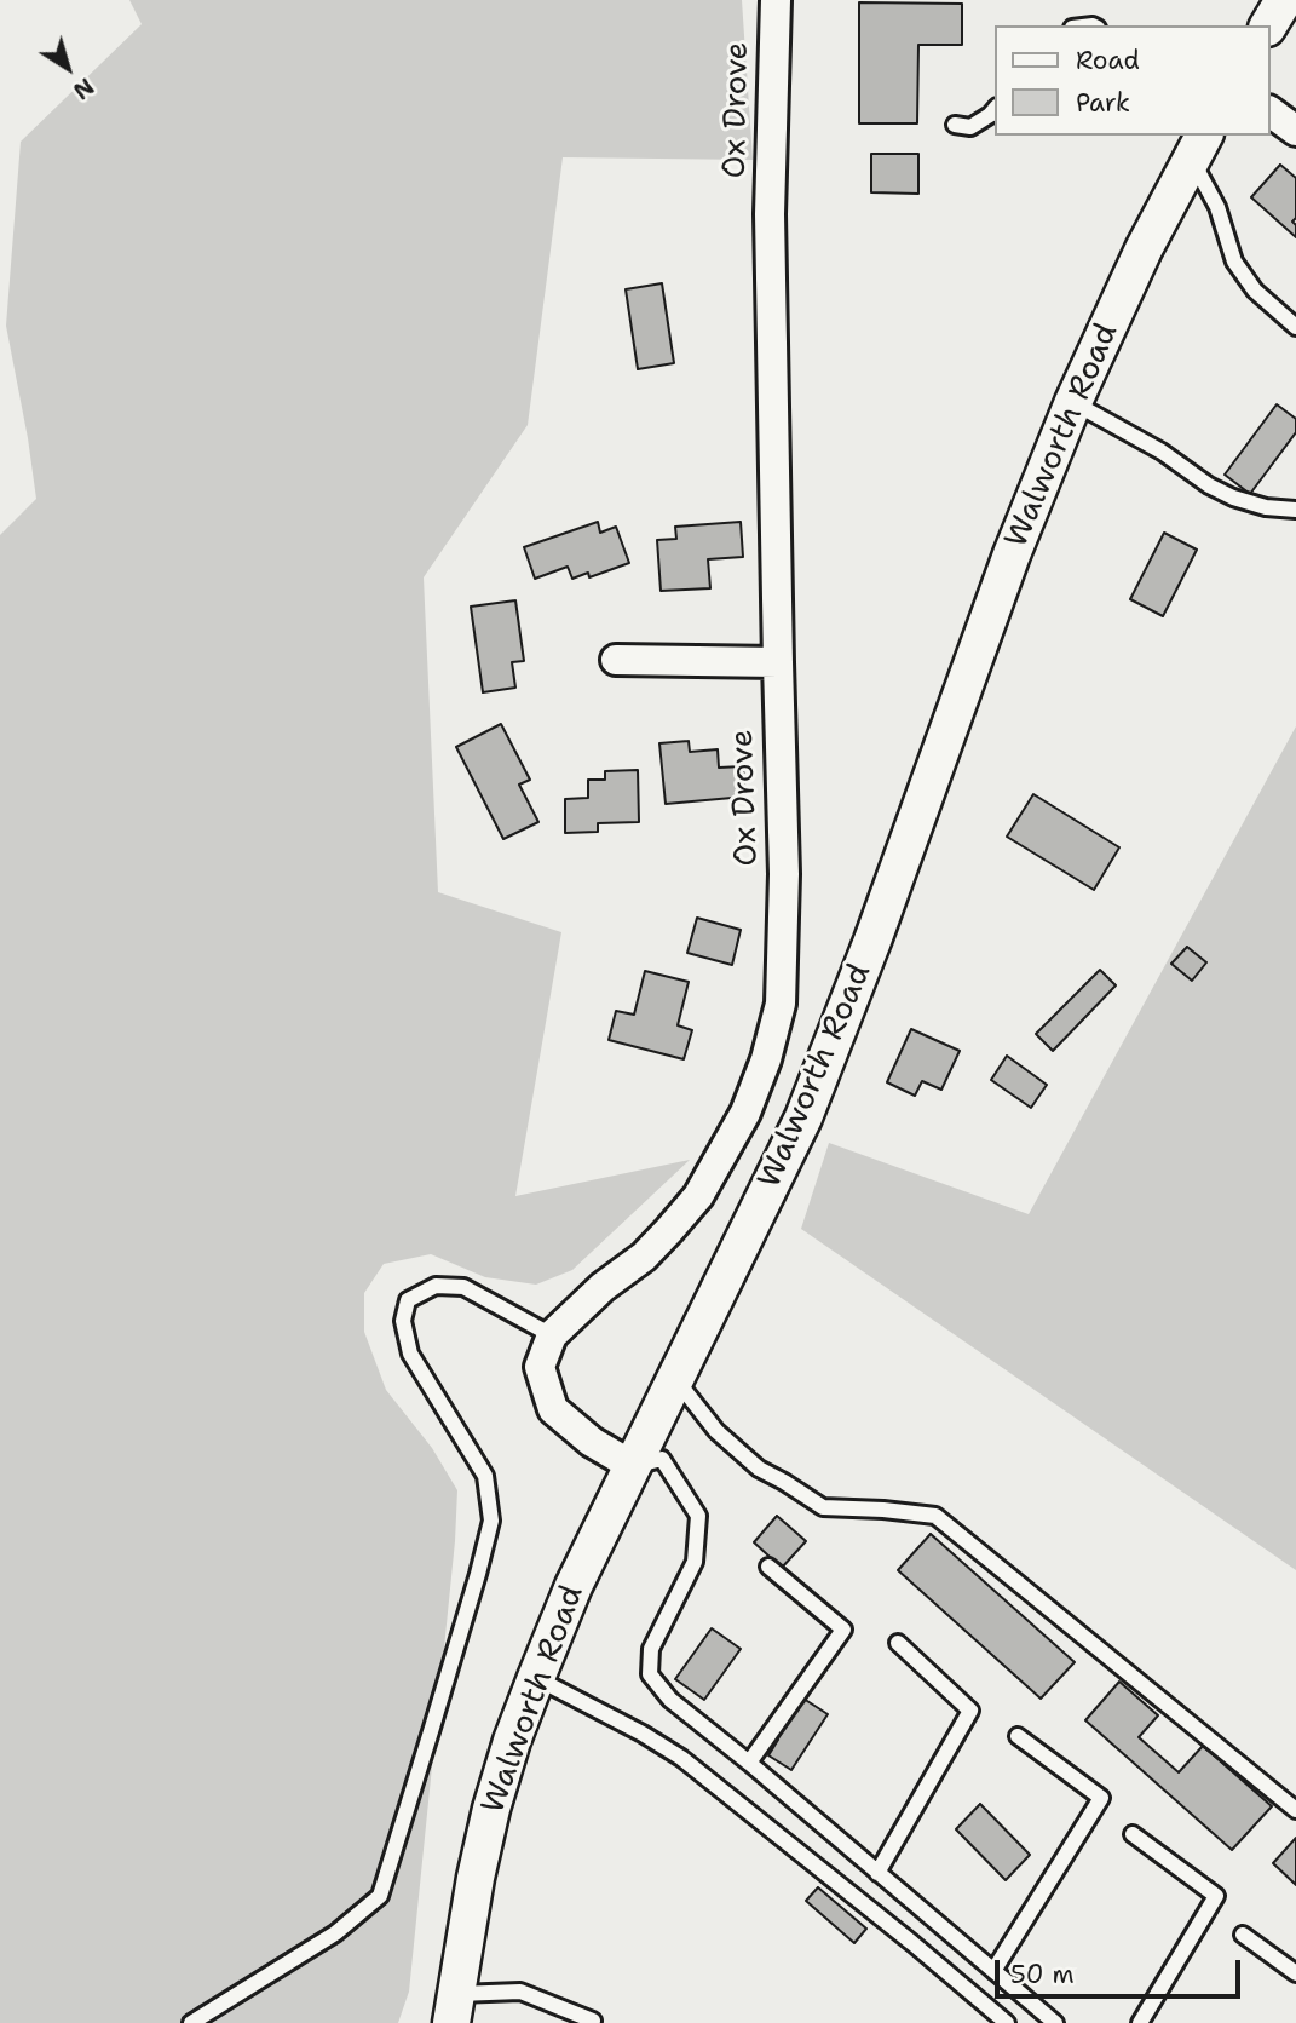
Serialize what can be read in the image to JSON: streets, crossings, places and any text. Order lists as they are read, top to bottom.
{
  "streets": {
    "street": ["Ox Drove", "Walworth Road"]
  },
  "legend": ["Road", "Park"],
  "scale_bar": "50 m",
  "north": "bottom right"
}
